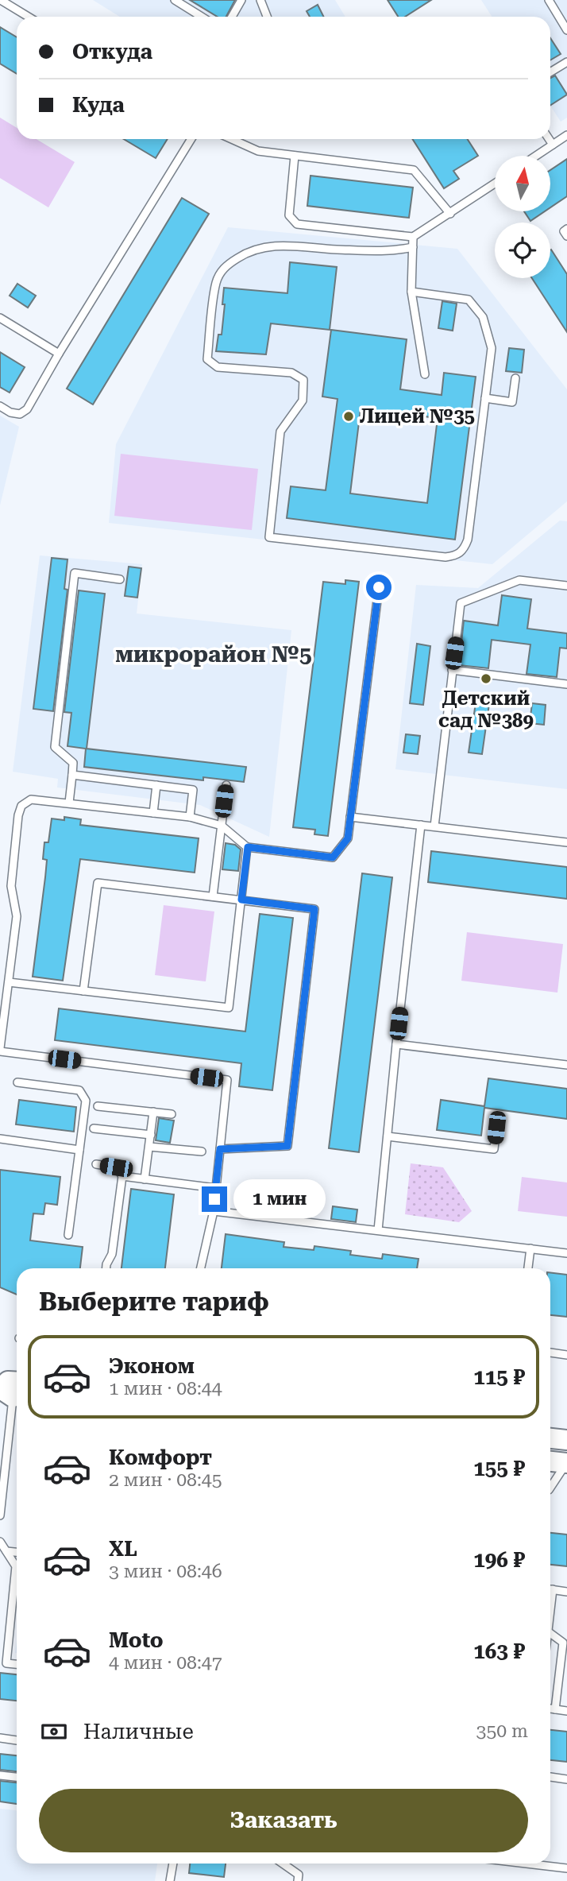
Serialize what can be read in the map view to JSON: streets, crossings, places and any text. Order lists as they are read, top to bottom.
{
  "districts": ["микрорайон №5"],
  "places": ["Лицей №35", "Детский сад №389"],
  "north": "top",
  "page": {
    "banner": ["Откуда", "Куда"],
    "bubble": "1 мин",
    "heading": "Выберите тариф",
    "list": [
      {
        "name": "Эконом",
        "note": "1 мин · 08:44",
        "value": "115 ₽"
      },
      {
        "name": "Комфорт",
        "note": "2 мин · 08:45",
        "value": "155 ₽"
      },
      {
        "name": "XL",
        "note": "3 мин · 08:46",
        "value": "196 ₽"
      },
      {
        "name": "Moto",
        "note": "4 мин · 08:47",
        "value": "163 ₽"
      }
    ],
    "pay": ["Наличные", "350 m"],
    "buttons": "Заказать"
  }
}
